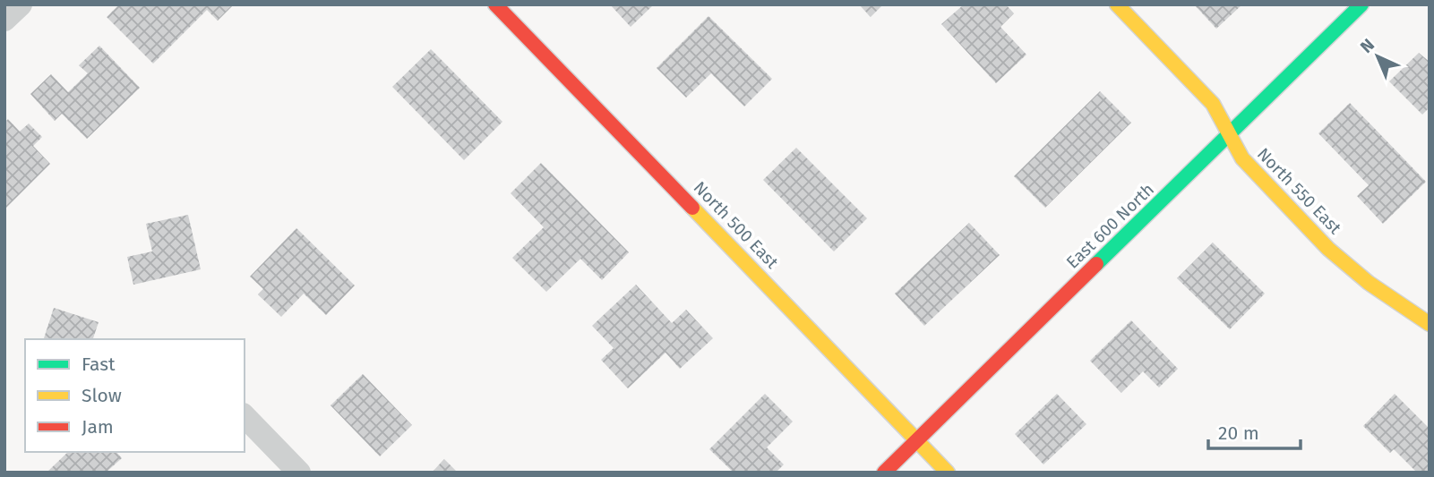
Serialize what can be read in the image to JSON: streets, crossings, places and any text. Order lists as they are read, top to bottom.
{
  "streets": {
    "street": ["North 550 East", "North 500 East", "East 600 North"]
  },
  "crossings": [
    ["North 550 East", "East 600 North"],
    ["North 500 East", "East 600 North"]
  ],
  "legend": ["Fast", "Slow", "Jam"],
  "scale_bar": "20 m",
  "north": "top left"
}
